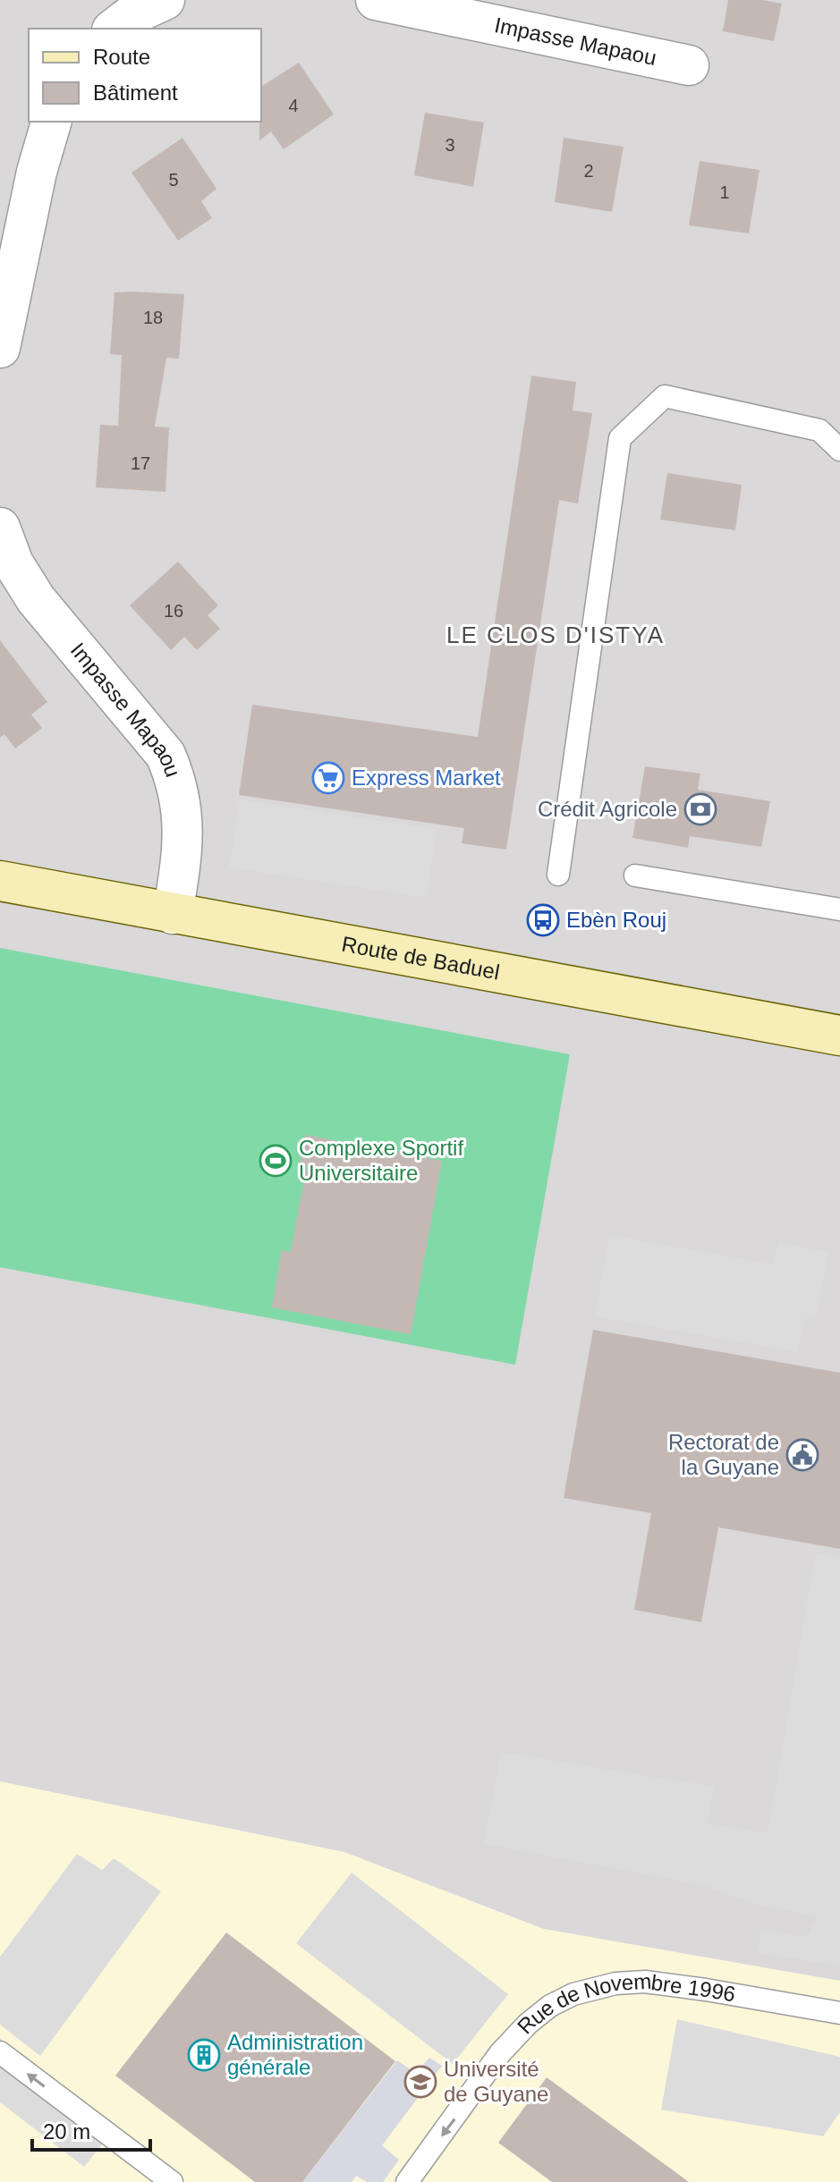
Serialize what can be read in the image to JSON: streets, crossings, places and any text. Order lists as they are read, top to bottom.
{
  "streets": {
    "main road": ["Route de Baduel"],
    "street": ["Impasse Mapaou"],
    "lane": ["Rue de Novembre 1996"]
  },
  "crossings": [
    ["Impasse Mapaou", "Route de Baduel"]
  ],
  "one_way": ["Rue de Novembre 1996"],
  "districts": ["LE CLOS D'ISTYA"],
  "places": {
    "supermarket": ["Express Market"],
    "bank": ["Crédit Agricole"],
    "bus stop": ["Ebèn Rouj"],
    "sports": ["Complexe Sportif Universitaire"],
    "public building": ["Rectorat de la Guyane"],
    "building": ["Administration générale"],
    "school or university": ["Université de Guyane"]
  },
  "house_numbers": [
    "4",
    "3",
    "2",
    "5",
    "1",
    "18",
    "17",
    "16"
  ],
  "legend": ["Route", "Bâtiment"],
  "scale_bar": "20 m"
}
